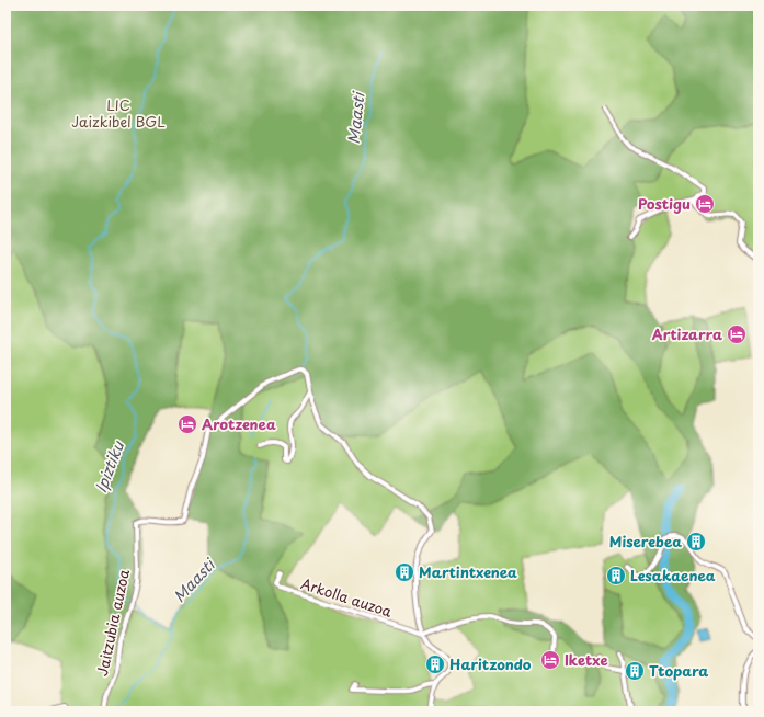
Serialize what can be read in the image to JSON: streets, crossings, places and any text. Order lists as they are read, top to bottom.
{
  "streets": {
    "street": ["Arkolla auzoa", "Jaitzubia auzoa"]
  },
  "crossings": [
    ["Arkolla auzoa", "Jaitzubia auzoa"]
  ],
  "water": ["Maasti", "Ipiztiku"],
  "parks": ["LIC Jaizkibel BGL"],
  "places": {
    "hotel": [
      "Postigu",
      "Artizarra",
      "Arotzenea",
      "Iketxe"
    ],
    "building": [
      "Miserebea",
      "Martintxenea",
      "Lesakaenea",
      "Haritzondo",
      "Ttopara"
    ]
  }
}
